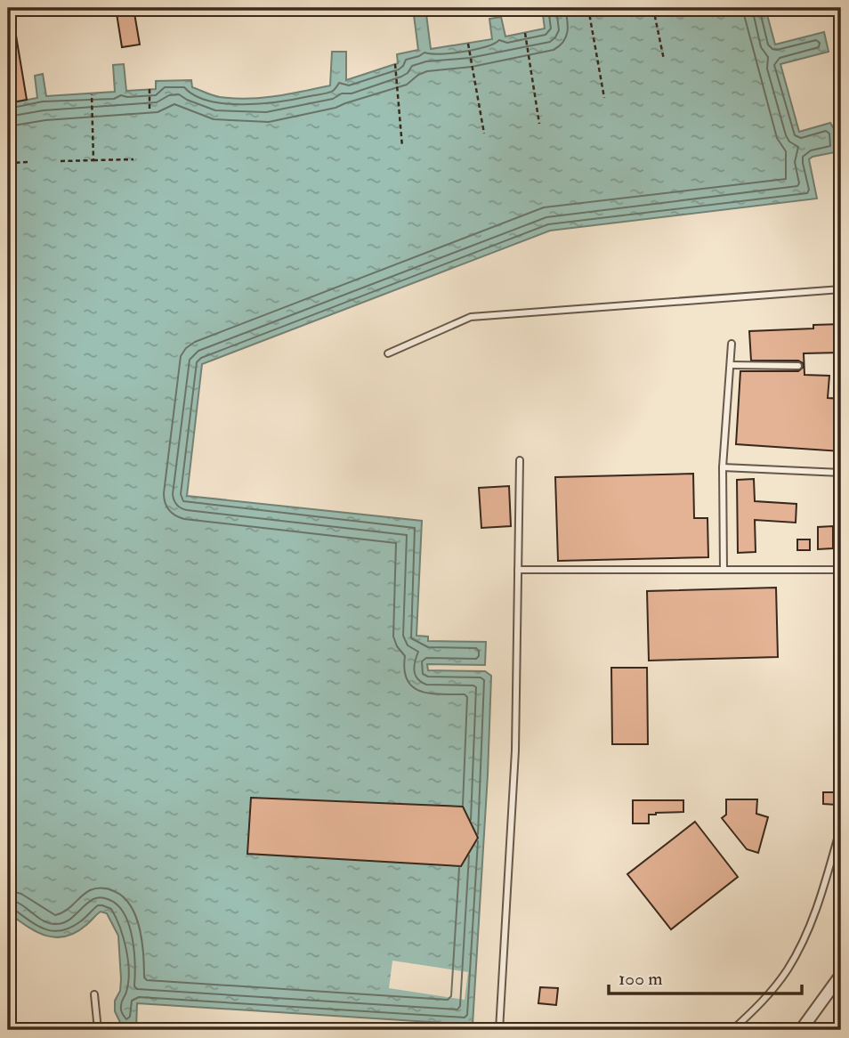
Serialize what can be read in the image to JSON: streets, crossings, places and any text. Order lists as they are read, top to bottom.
{
  "scale_bar": "100 m"
}
